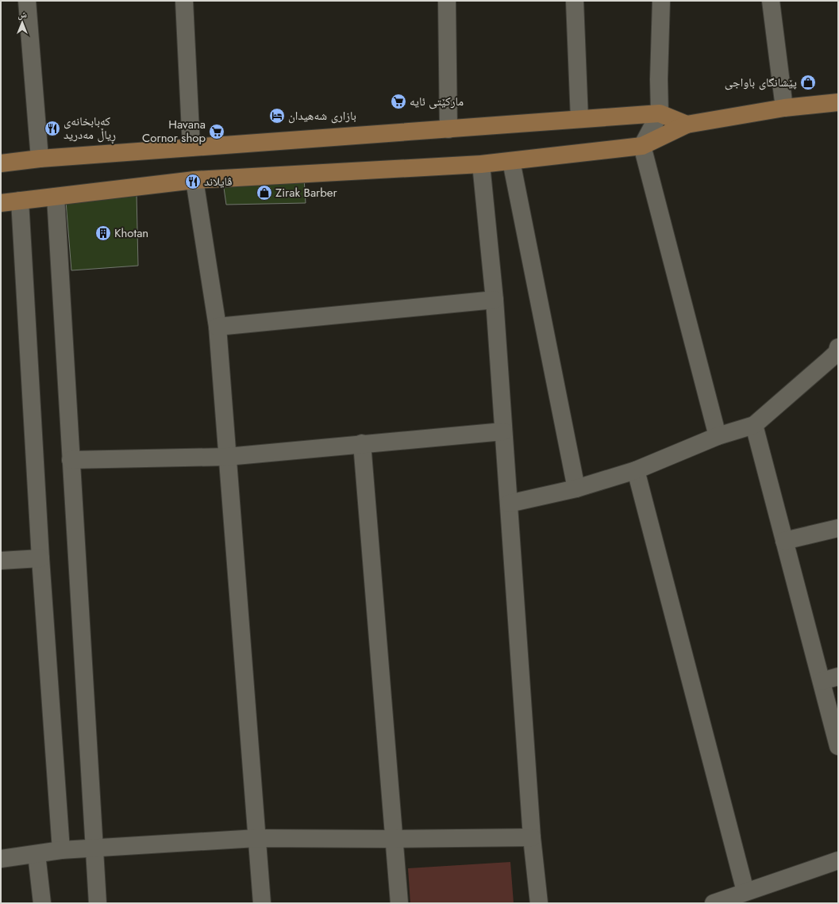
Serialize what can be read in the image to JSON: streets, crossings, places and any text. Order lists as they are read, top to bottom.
{
  "places": {
    "shop": ["پێشانگای باواجی", "Zirak Barber"],
    "supermarket": ["مارکێتی ئایە", "Havana Cornor shop"],
    "hotel": ["بازاری شەهیدان"],
    "restaurant": ["کەبابخانەی ڕیاڵ مەدرید", "ڤایلاند"],
    "building": ["Khotan"]
  },
  "north": "top"
}
